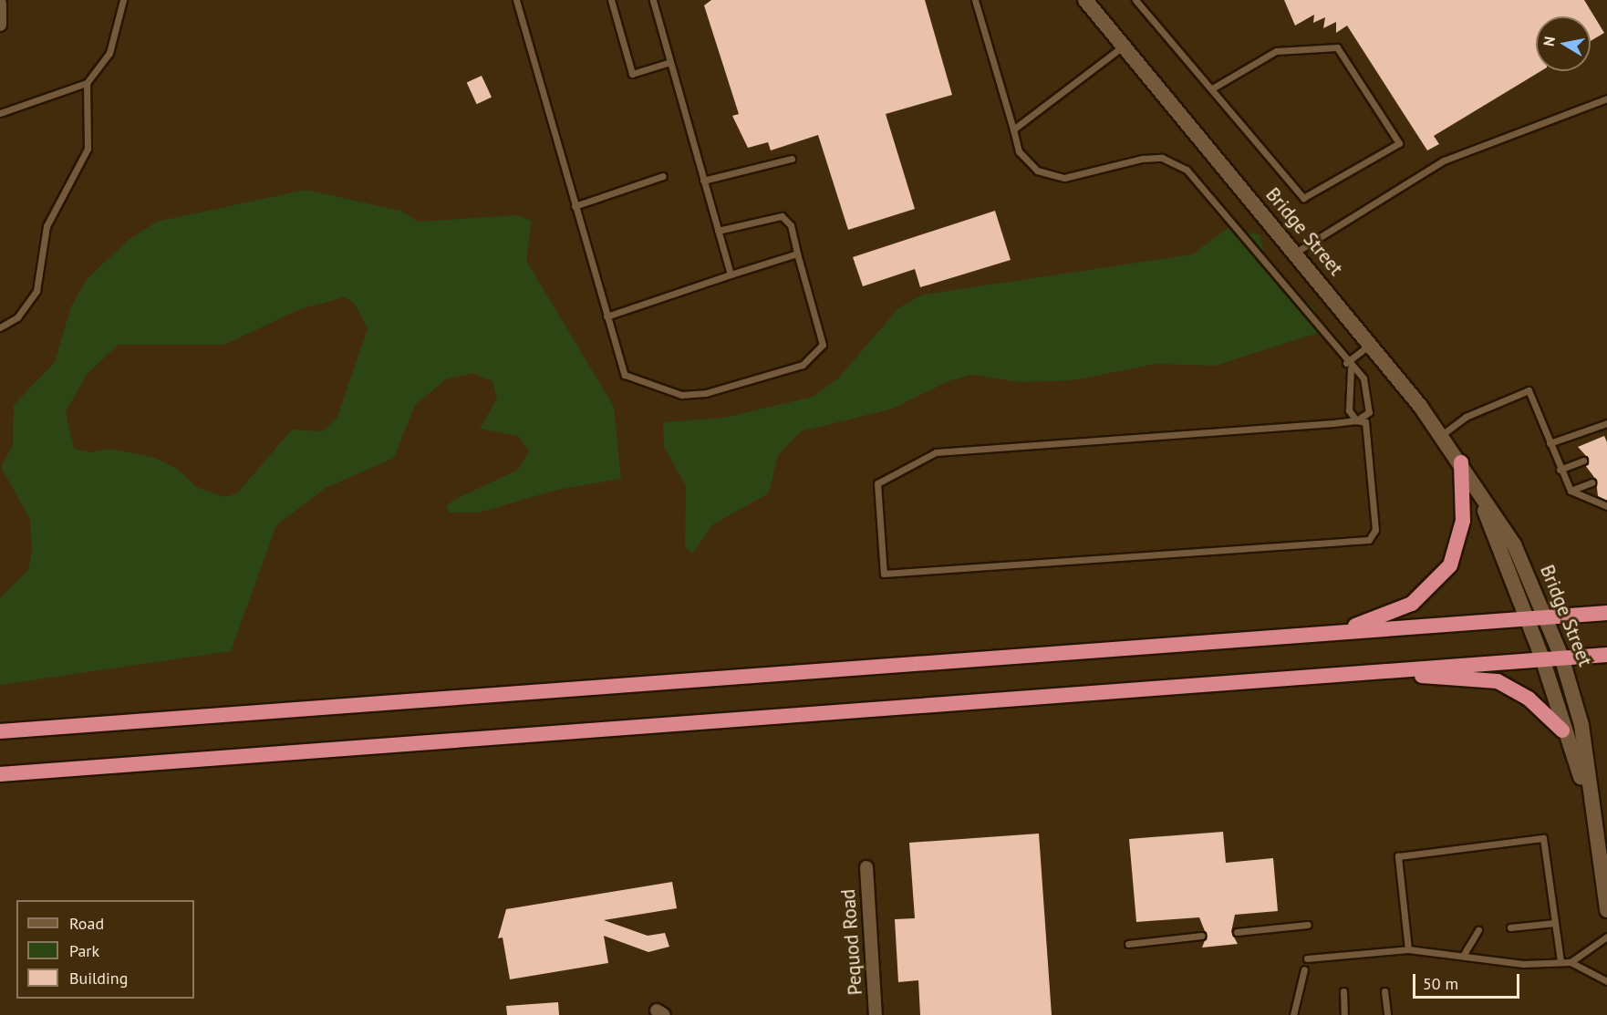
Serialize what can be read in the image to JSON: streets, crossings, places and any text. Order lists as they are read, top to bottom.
{
  "streets": {
    "street": ["Bridge Street", "Pequod Road"]
  },
  "legend": ["Road", "Park", "Building"],
  "scale_bar": "50 m",
  "north": "left"
}
